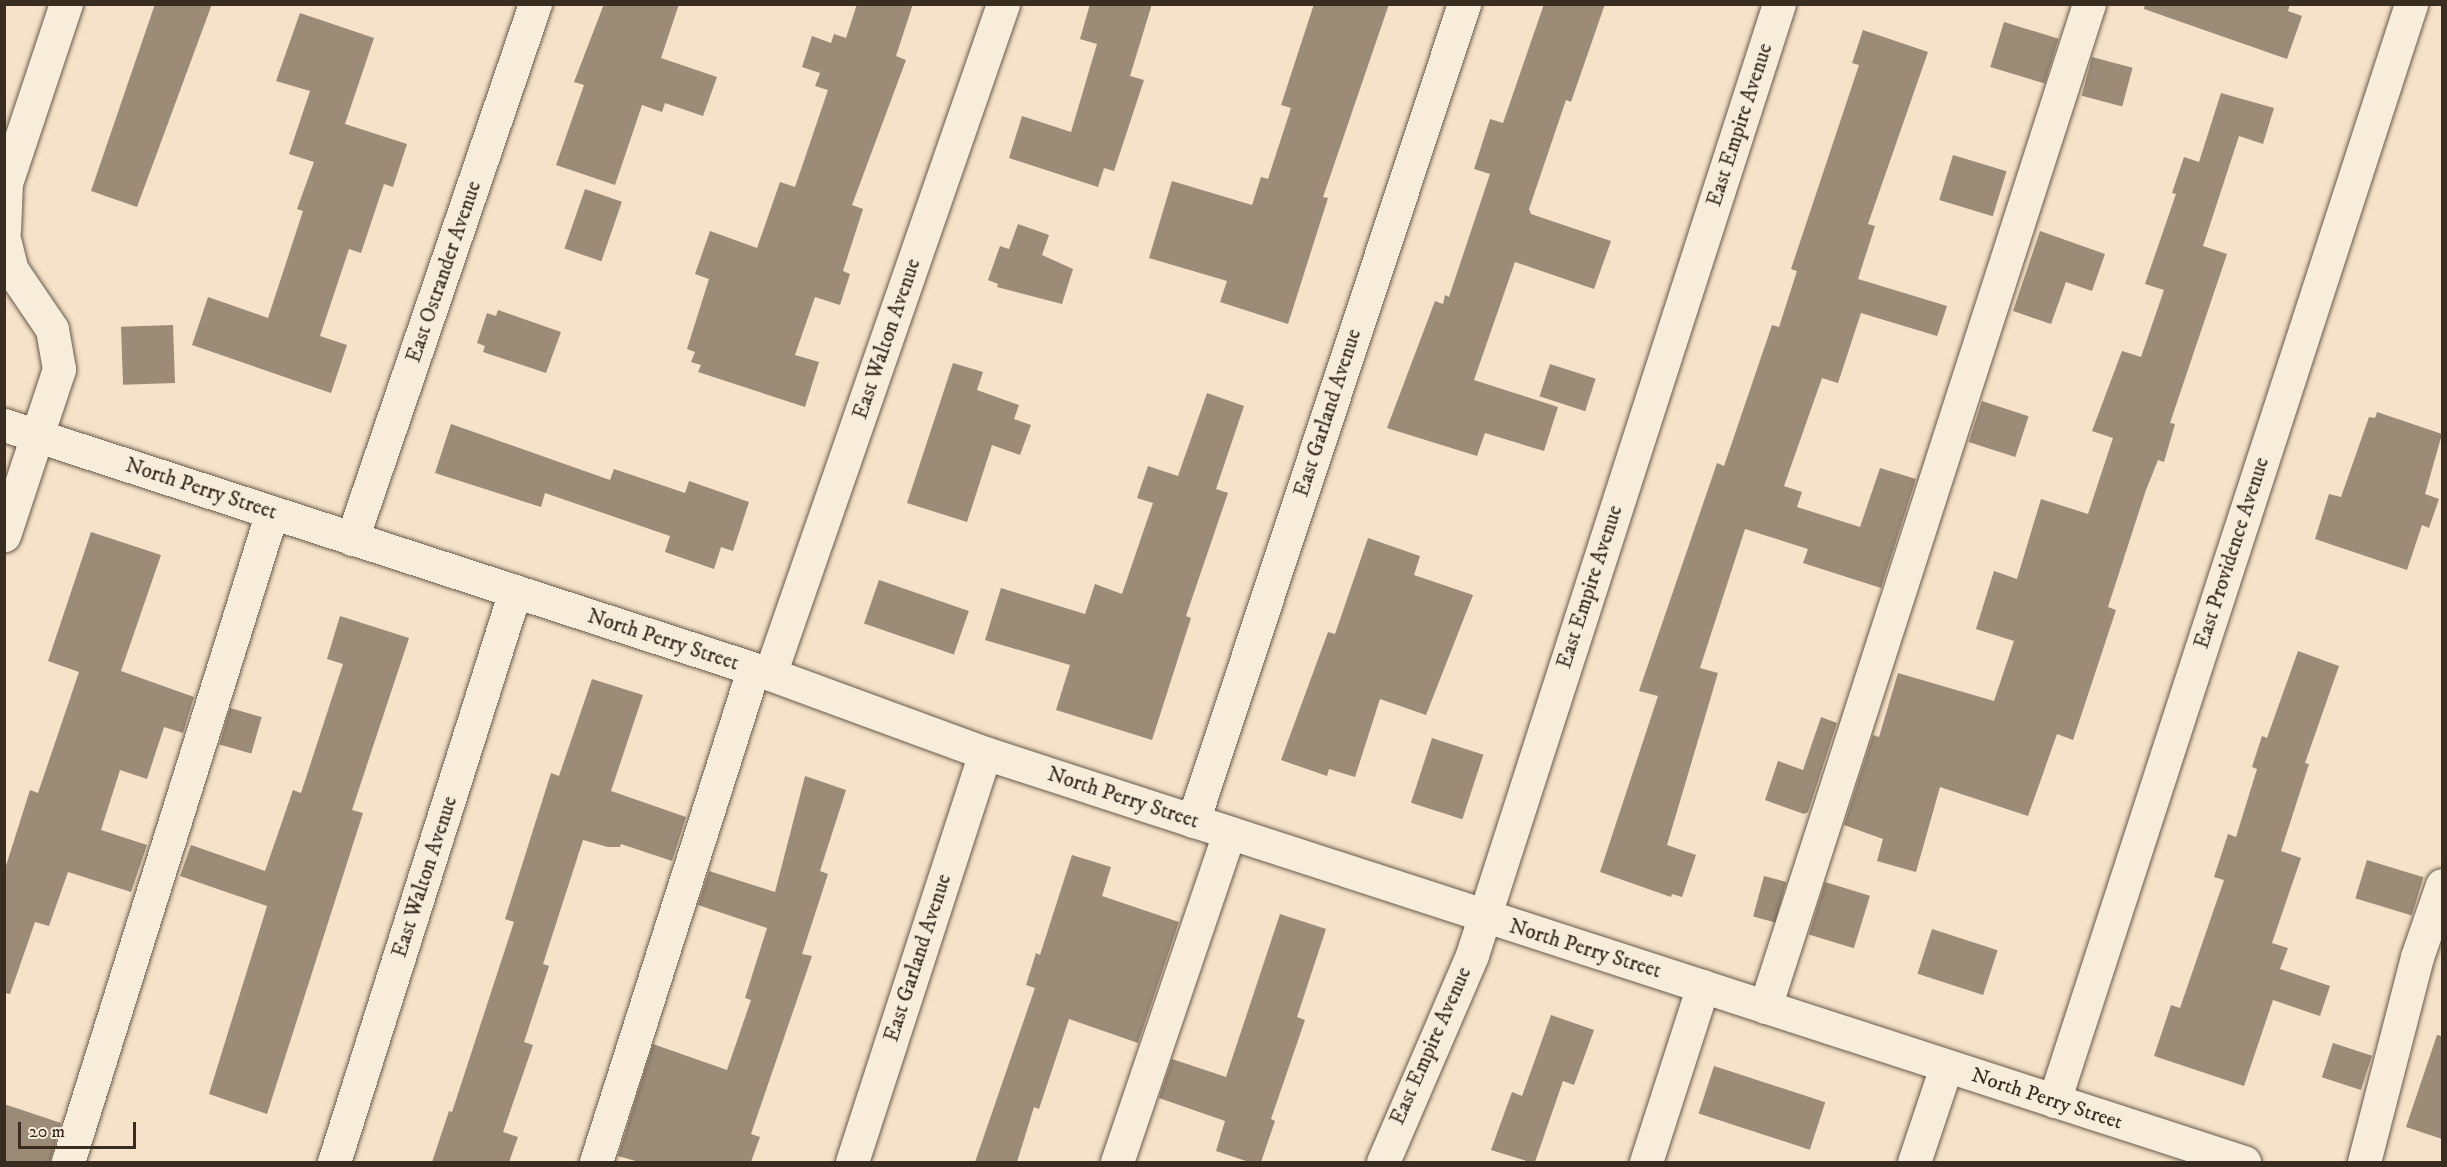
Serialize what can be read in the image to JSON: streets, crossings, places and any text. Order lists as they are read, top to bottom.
{
  "streets": {
    "street": [
      "East Empire Avenue",
      "East Ostrander Avenue",
      "East Walton Avenue",
      "East Garland Avenue",
      "North Perry Street",
      "East Providence Avenue"
    ]
  },
  "crossings": [
    ["East Empire Avenue", "North Perry Street"],
    ["East Ostrander Avenue", "North Perry Street"],
    ["East Walton Avenue", "North Perry Street"],
    ["East Garland Avenue", "North Perry Street"],
    ["North Perry Street", "East Providence Avenue"]
  ],
  "scale_bar": "20 m"
}
